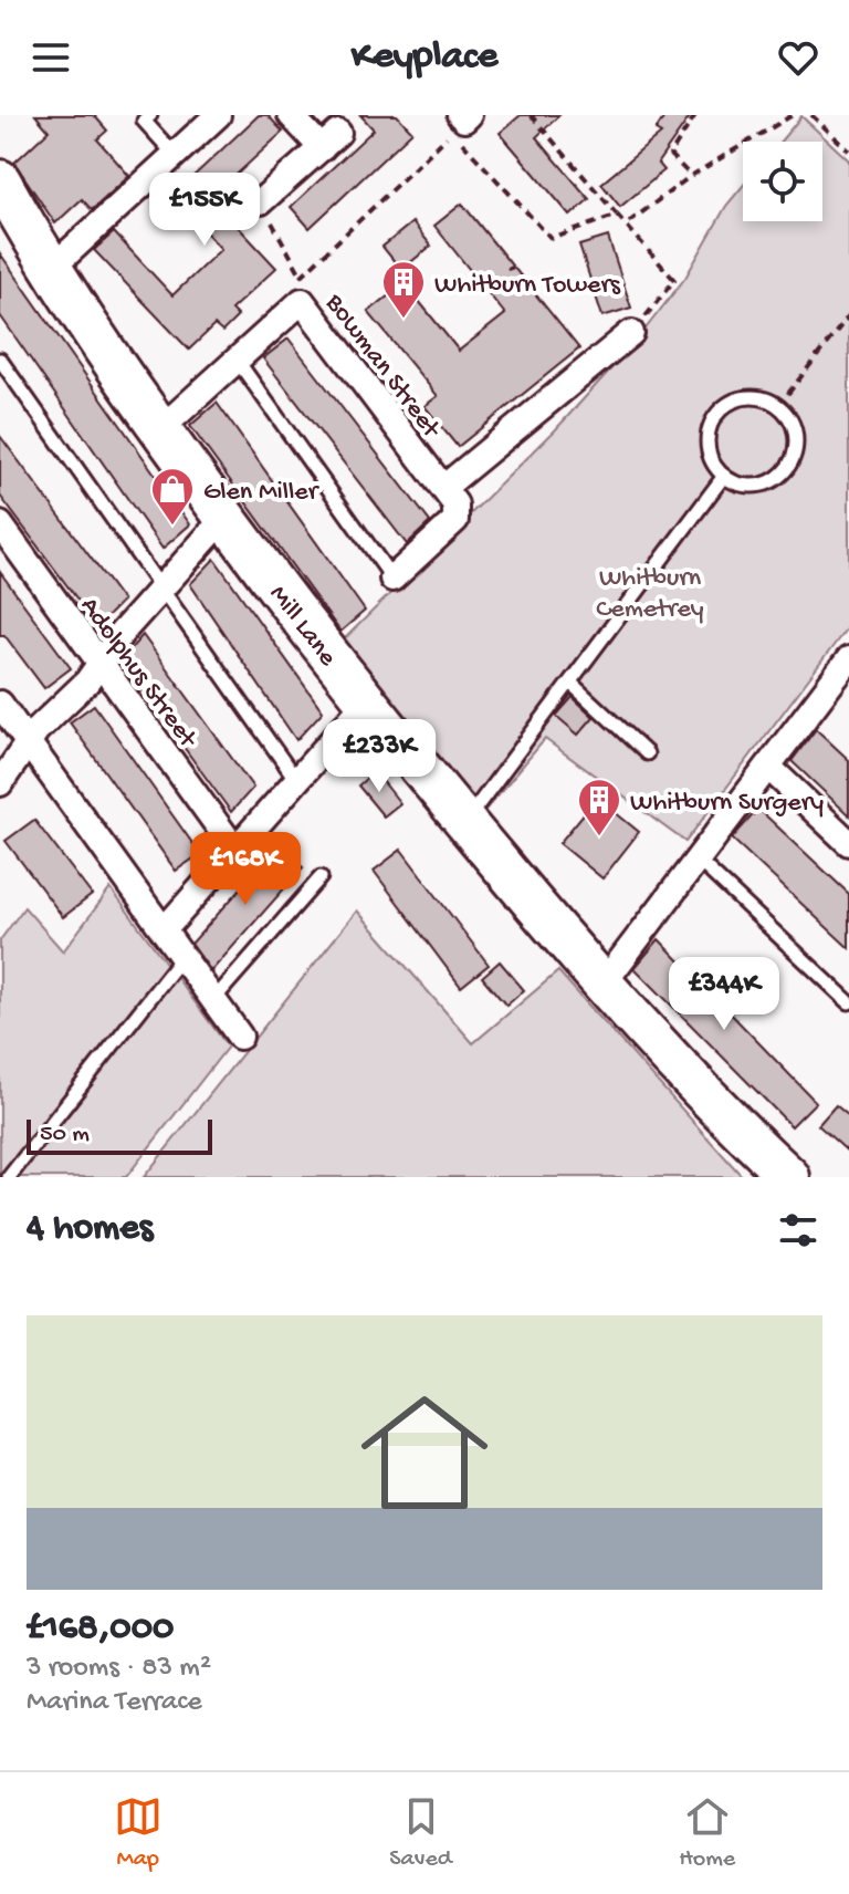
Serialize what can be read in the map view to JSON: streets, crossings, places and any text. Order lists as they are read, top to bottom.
{
  "streets": {
    "main road": ["Mill Lane"],
    "street": ["Bowman Street", "Adolphus Street"]
  },
  "crossings": [
    ["Bowman Street", "Mill Lane"]
  ],
  "parks": ["Whitburn Cemetrey"],
  "places": {
    "building": ["Whitburn Towers", "Whitburn Surgery"],
    "shop": ["Glen Miller"]
  },
  "scale_bar": "50 m",
  "page": {
    "header": "Keyplace",
    "price": [
      "£155K",
      "£233K",
      "£168K",
      "£344K"
    ],
    "scale": "50 m",
    "heading": "4 homes",
    "list": [
      {
        "name": "£168,000",
        "note": "3 rooms · 83 m² · Marina Terrace"
      }
    ],
    "tabs": ["Map", "Saved", "Home"]
  }
}
